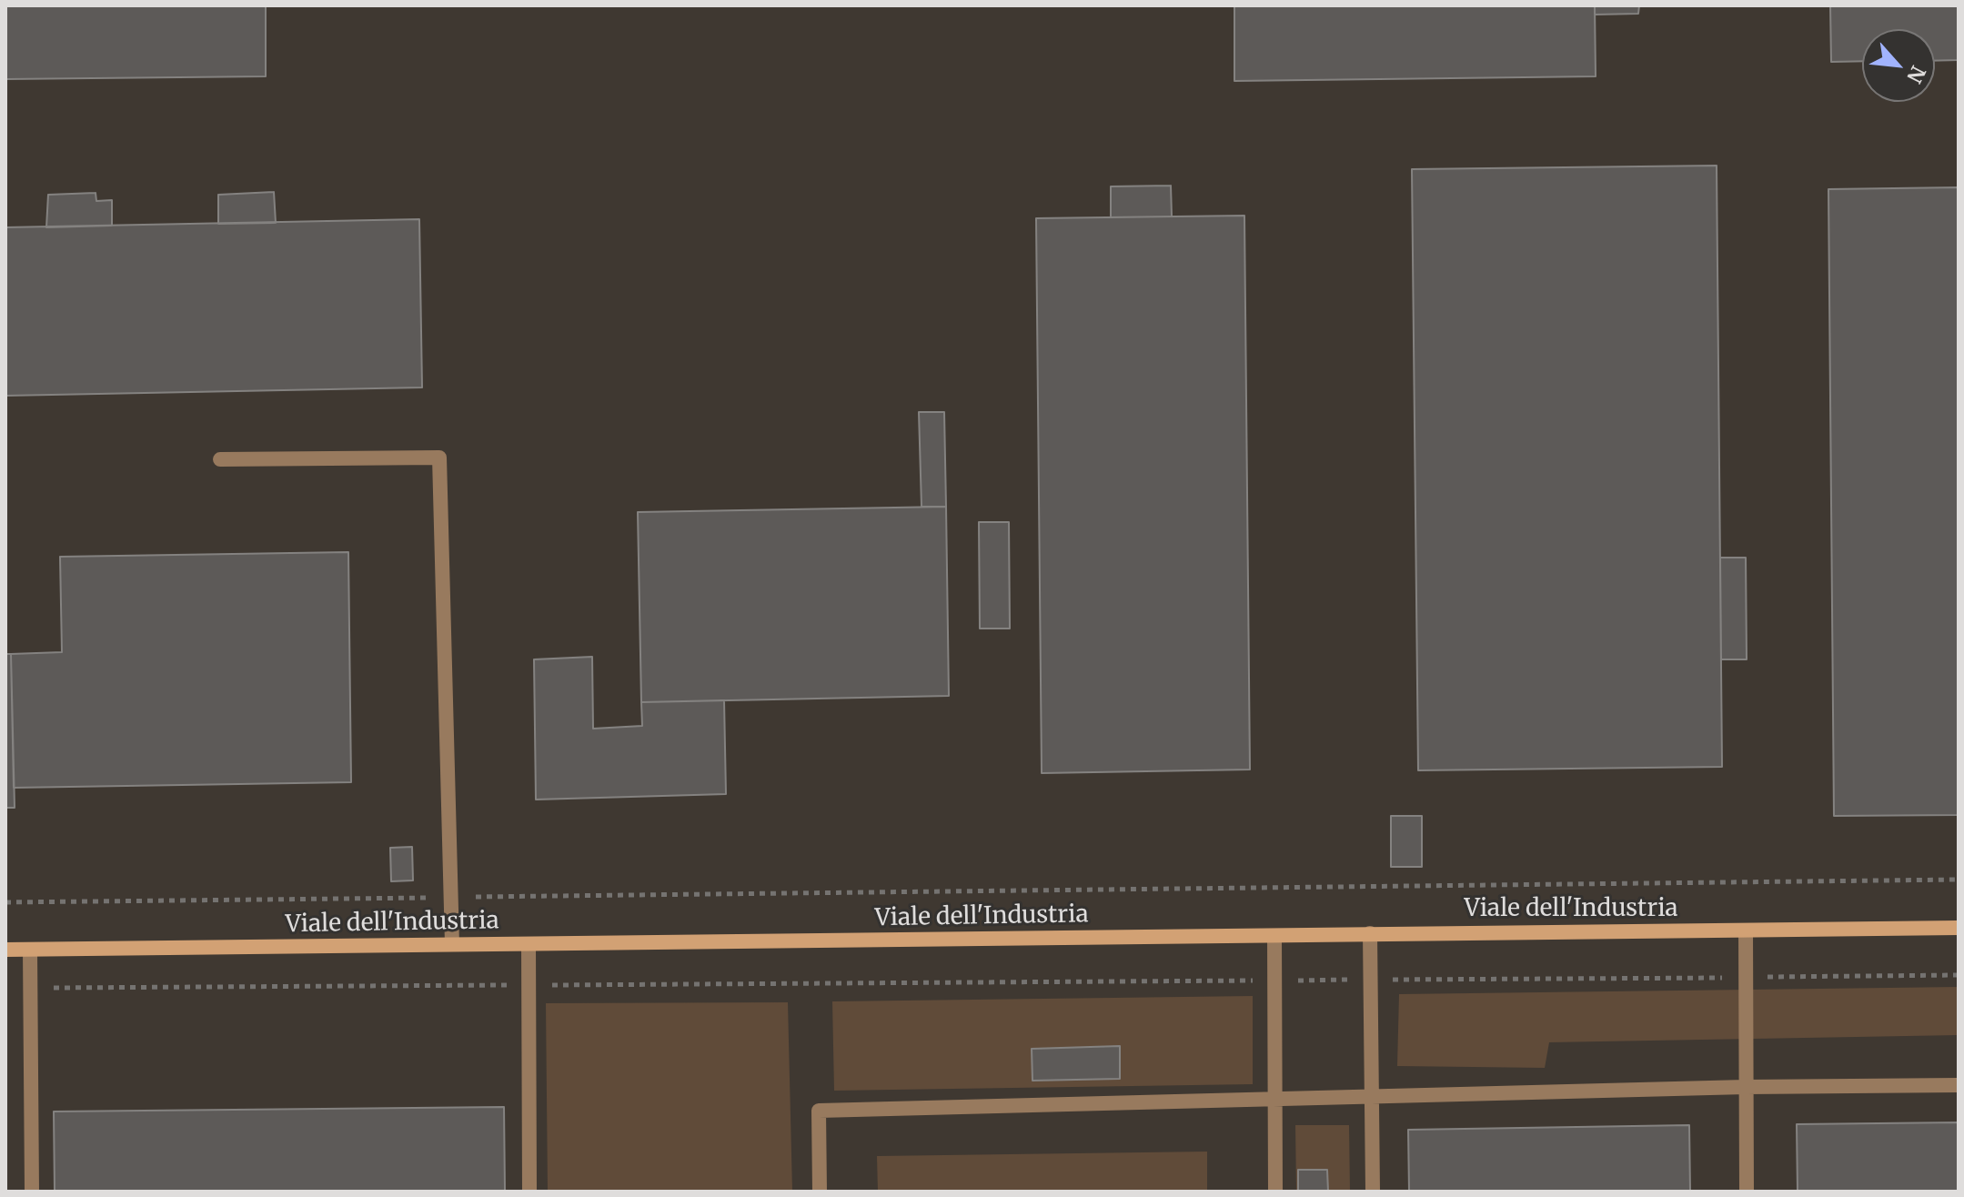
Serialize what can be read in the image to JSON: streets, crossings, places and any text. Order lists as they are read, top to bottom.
{
  "streets": {
    "street": ["Viale dell'Industria"]
  },
  "north": "bottom right"
}
